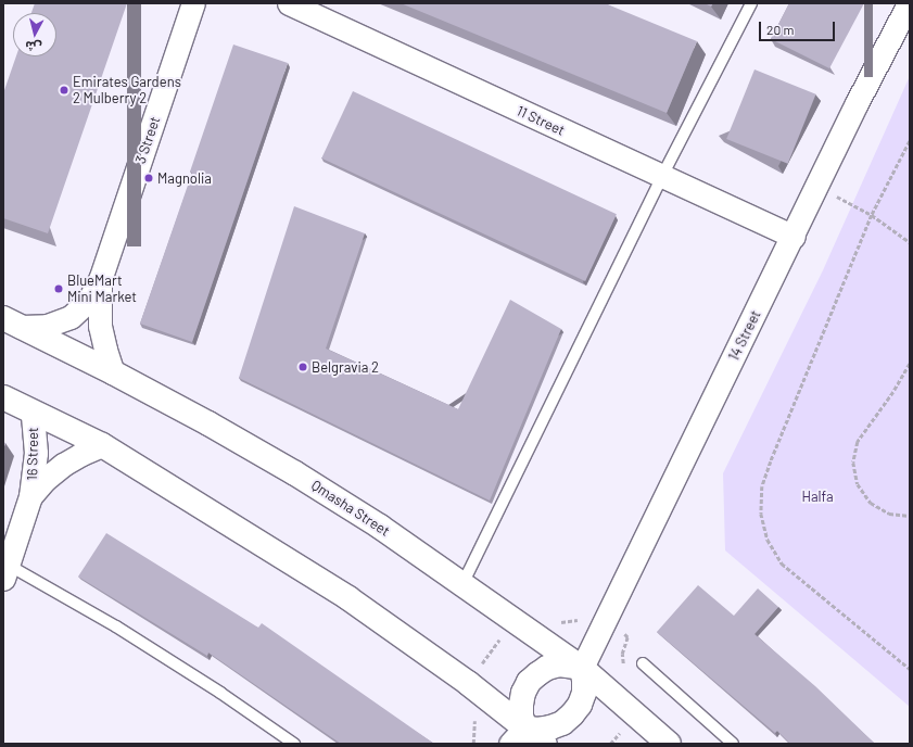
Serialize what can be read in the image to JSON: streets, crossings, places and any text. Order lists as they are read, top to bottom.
{
  "streets": {
    "street": [
      "11 Street",
      "3 Street",
      "14 Street",
      "16 Street",
      "Qmasha Street"
    ]
  },
  "crossings": [
    ["11 Street", "14 Street"],
    ["3 Street", "Qmasha Street"],
    ["14 Street", "Qmasha Street"]
  ],
  "parks": ["Halfa"],
  "places": [
    "Emirates Gardens 2 Mulberry 2",
    "Magnolia",
    "BlueMart Mini Market",
    "Belgravia 2"
  ],
  "scale_bar": "20 m",
  "north": "bottom"
}
